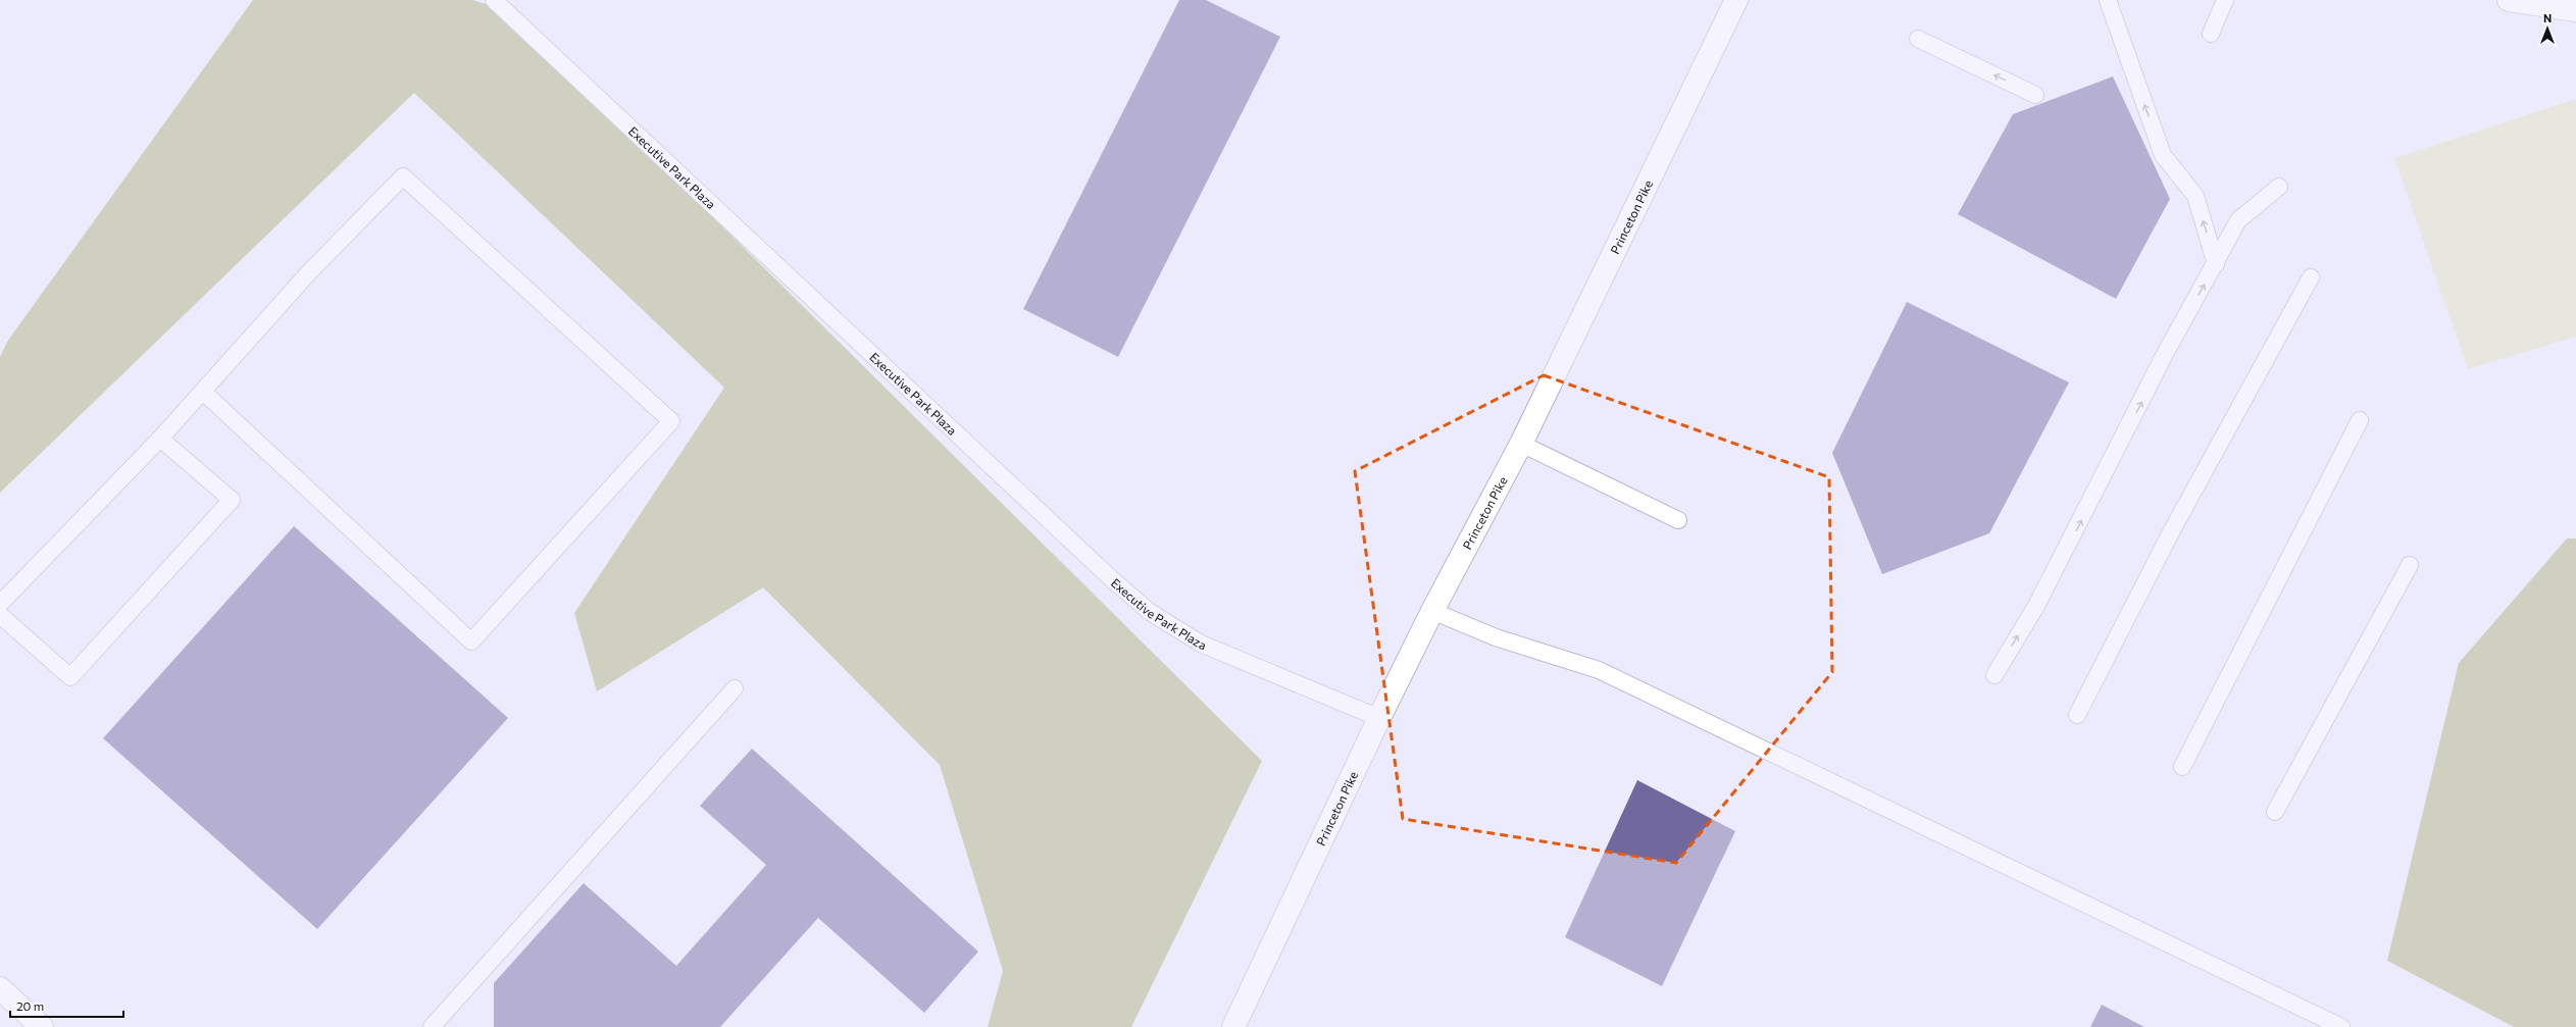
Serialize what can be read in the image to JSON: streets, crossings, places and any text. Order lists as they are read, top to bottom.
{
  "streets": {
    "main road": ["Princeton Pike"],
    "lane": ["Executive Park Plaza"]
  },
  "crossings": [
    ["Executive Park Plaza", "Princeton Pike"]
  ],
  "scale_bar": "20 m",
  "north": "top"
}
